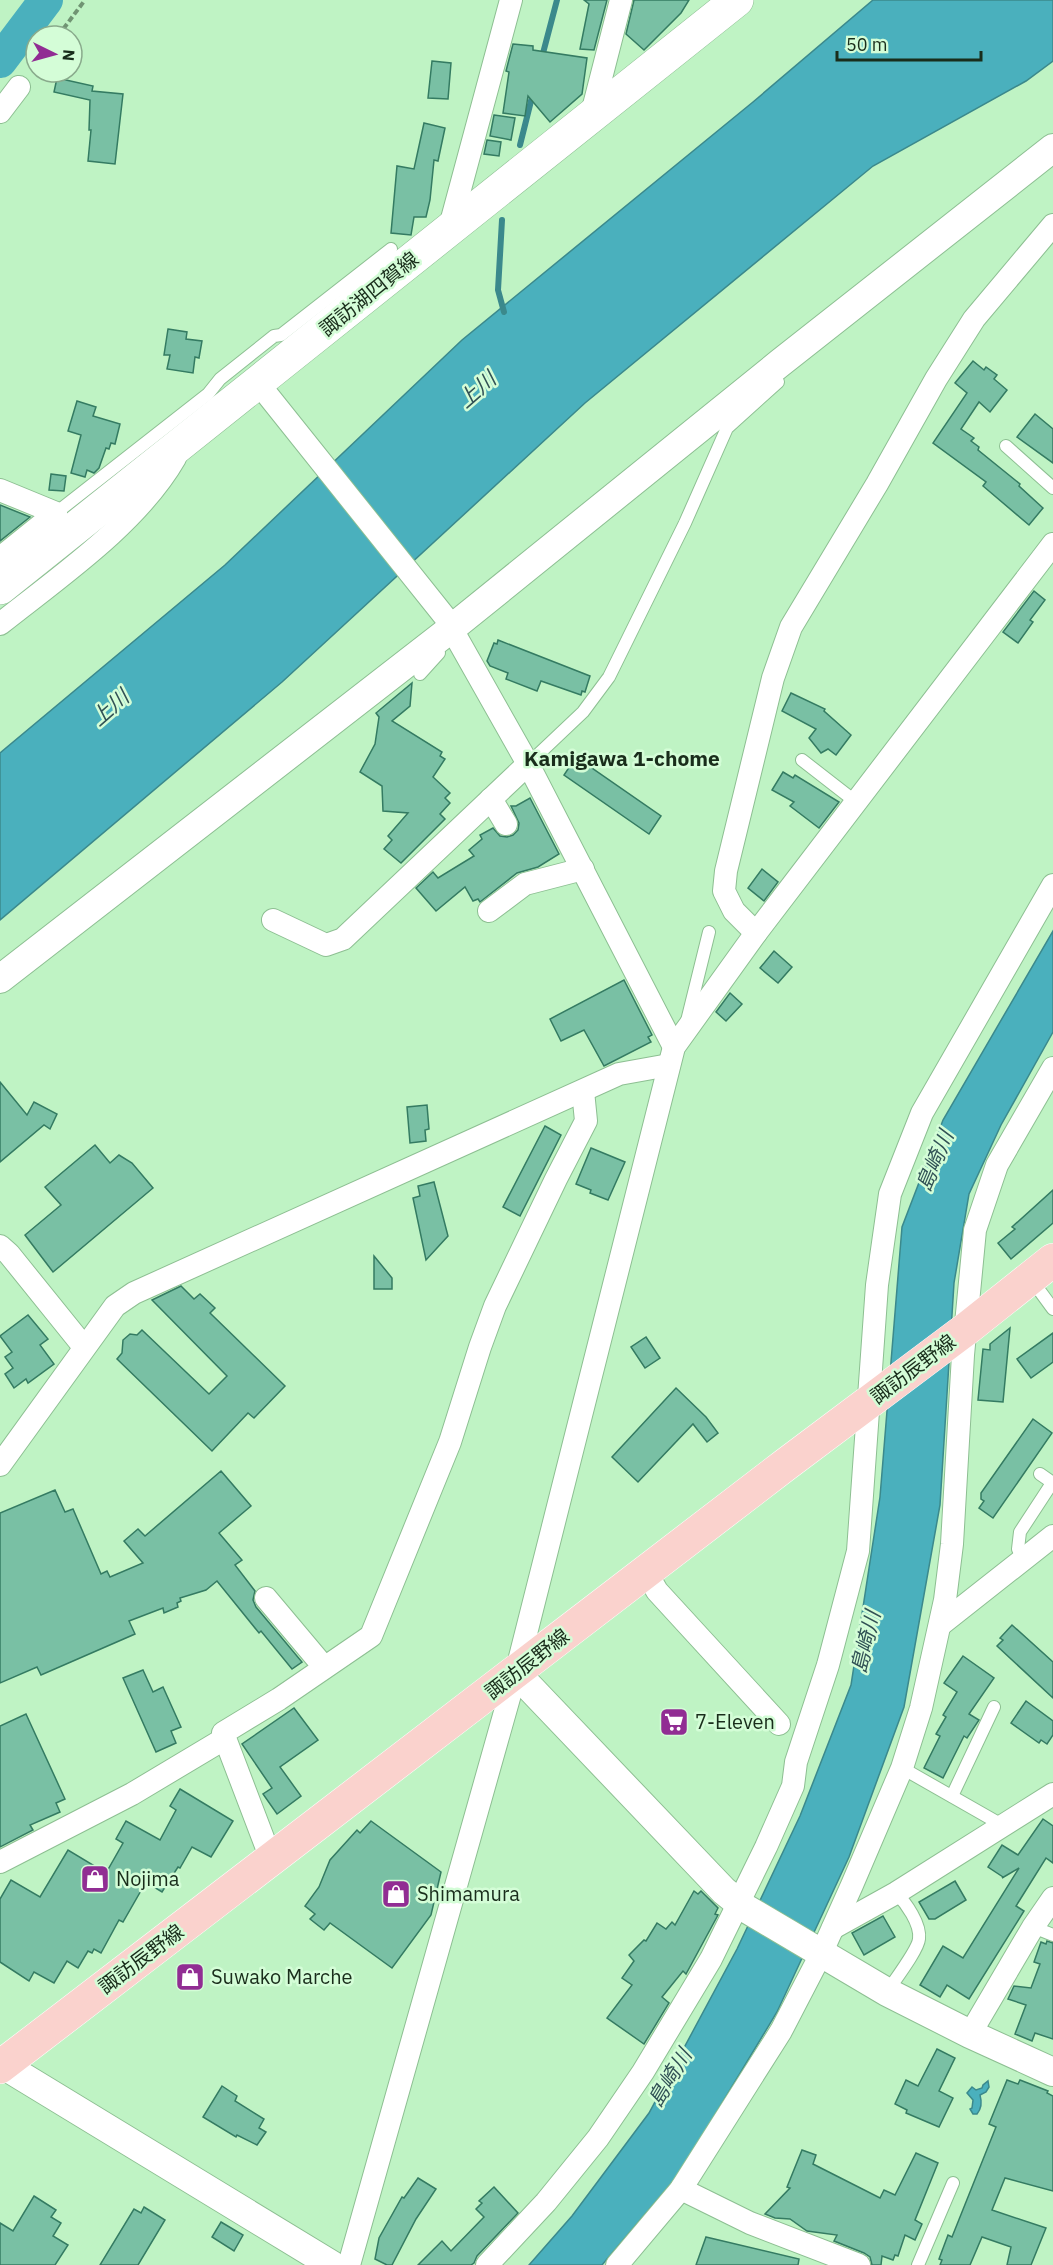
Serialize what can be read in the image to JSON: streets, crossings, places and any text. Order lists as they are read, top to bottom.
{
  "streets": {
    "main road": ["諏訪湖四賀線", "諏訪辰野線"]
  },
  "districts": ["Kamigawa 1-chome"],
  "water": ["上川", "島崎川"],
  "places": {
    "supermarket": ["7-Eleven"],
    "shop": ["Nojima", "Shimamura", "Suwako Marche"]
  },
  "scale_bar": "50 m",
  "north": "right"
}
